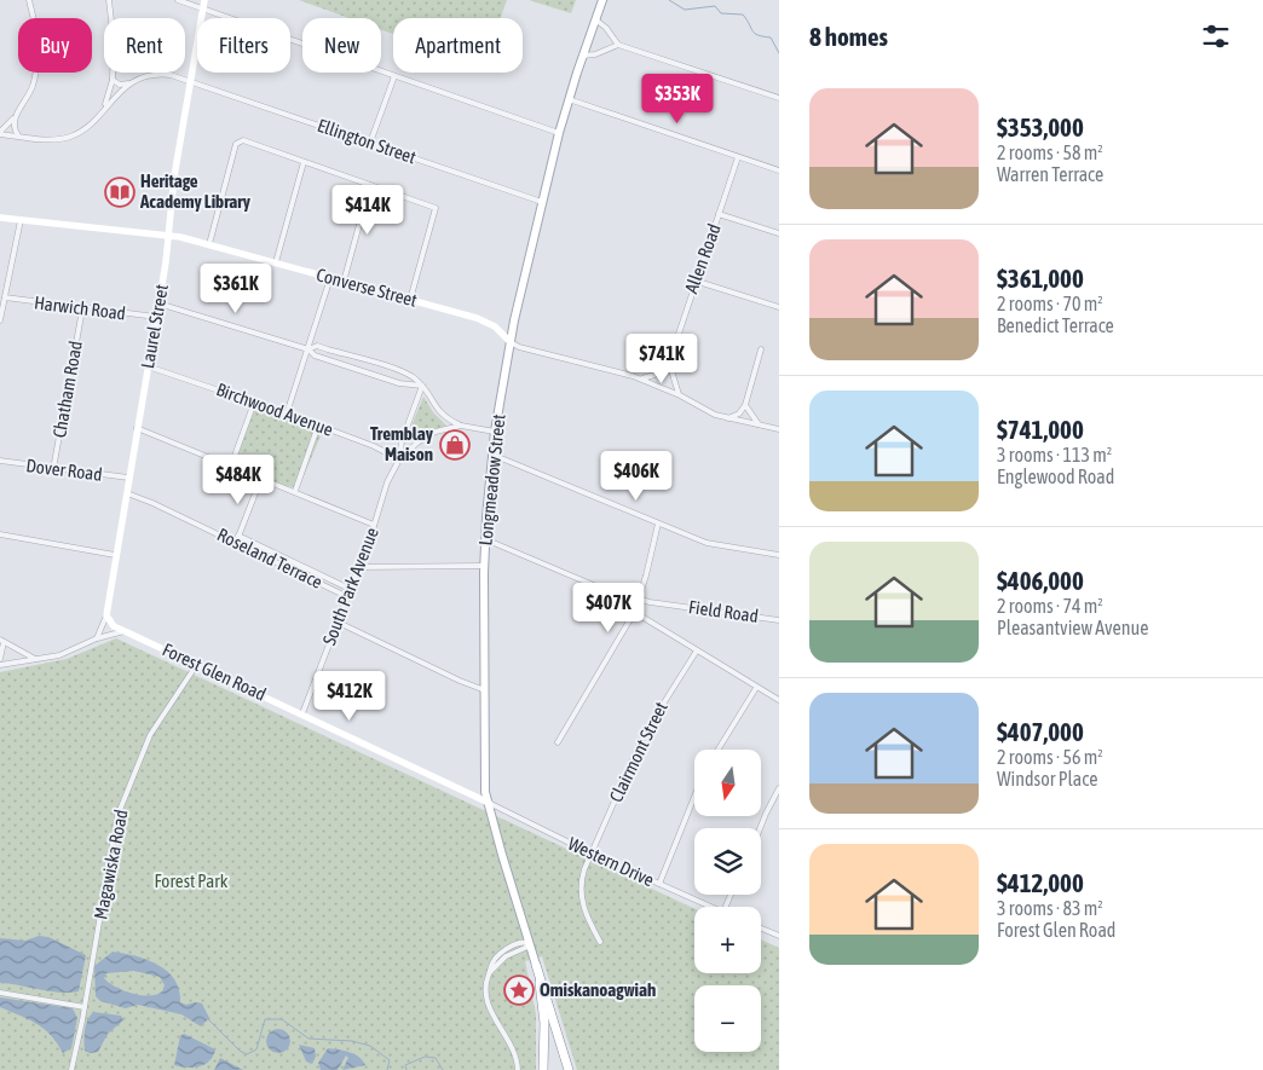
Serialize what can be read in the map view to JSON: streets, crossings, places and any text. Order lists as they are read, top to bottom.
{
  "streets": {
    "main road": ["Longmeadow Street"],
    "street": [
      "Ellington Street",
      "Allen Road",
      "Converse Street",
      "Harwich Road",
      "Laurel Street",
      "Chatham Road",
      "Birchwood Avenue",
      "Dover Road",
      "Roseland Terrace",
      "South Park Avenue",
      "Field Road",
      "Forest Glen Road",
      "Clairmont Street",
      "Western Drive",
      "Magawiska Road"
    ]
  },
  "crossings": [
    ["Ellington Street", "Laurel Street"],
    ["Ellington Street", "Longmeadow Street"],
    ["Converse Street", "Laurel Street"],
    ["Converse Street", "Longmeadow Street"],
    ["Harwich Road", "Laurel Street"],
    ["Harwich Road", "Chatham Road"],
    ["Laurel Street", "Birchwood Avenue"],
    ["Laurel Street", "Dover Road"],
    ["Laurel Street", "Roseland Terrace"],
    ["Laurel Street", "Forest Glen Road"],
    ["Chatham Road", "Dover Road"],
    ["Birchwood Avenue", "South Park Avenue"],
    ["Longmeadow Street", "South Park Avenue"],
    ["Longmeadow Street", "Field Road"],
    ["Longmeadow Street", "Forest Glen Road"],
    ["Longmeadow Street", "Western Drive"],
    ["Roseland Terrace", "South Park Avenue"],
    ["South Park Avenue", "Forest Glen Road"],
    ["Field Road", "Clairmont Street"],
    ["Forest Glen Road", "Western Drive"],
    ["Forest Glen Road", "Magawiska Road"],
    ["Clairmont Street", "Western Drive"]
  ],
  "parks": ["Forest Park"],
  "places": {
    "library": ["Heritage Academy Library"],
    "shop": ["Tremblay Maison"],
    "place": ["Omiskanoagwiah"]
  },
  "north": "bottom",
  "page": {
    "heading": "8 homes",
    "chip": [
      "Buy",
      "Rent",
      "Filters",
      "New",
      "Apartment"
    ],
    "list": [
      {
        "name": "$353,000",
        "note": "2 rooms · 58 m² · Warren Terrace"
      },
      {
        "name": "$361,000",
        "note": "2 rooms · 70 m² · Benedict Terrace"
      },
      {
        "name": "$741,000",
        "note": "3 rooms · 113 m² · Englewood Road"
      },
      {
        "name": "$406,000",
        "note": "2 rooms · 74 m² · Pleasantview Avenue"
      },
      {
        "name": "$407,000",
        "note": "2 rooms · 56 m² · Windsor Place"
      },
      {
        "name": "$412,000",
        "note": "3 rooms · 83 m² · Forest Glen Road"
      }
    ],
    "price": [
      "$353K",
      "$414K",
      "$361K",
      "$741K",
      "$406K",
      "$484K",
      "$407K",
      "$412K"
    ],
    "map_buttons": ["+", "−"]
  }
}
